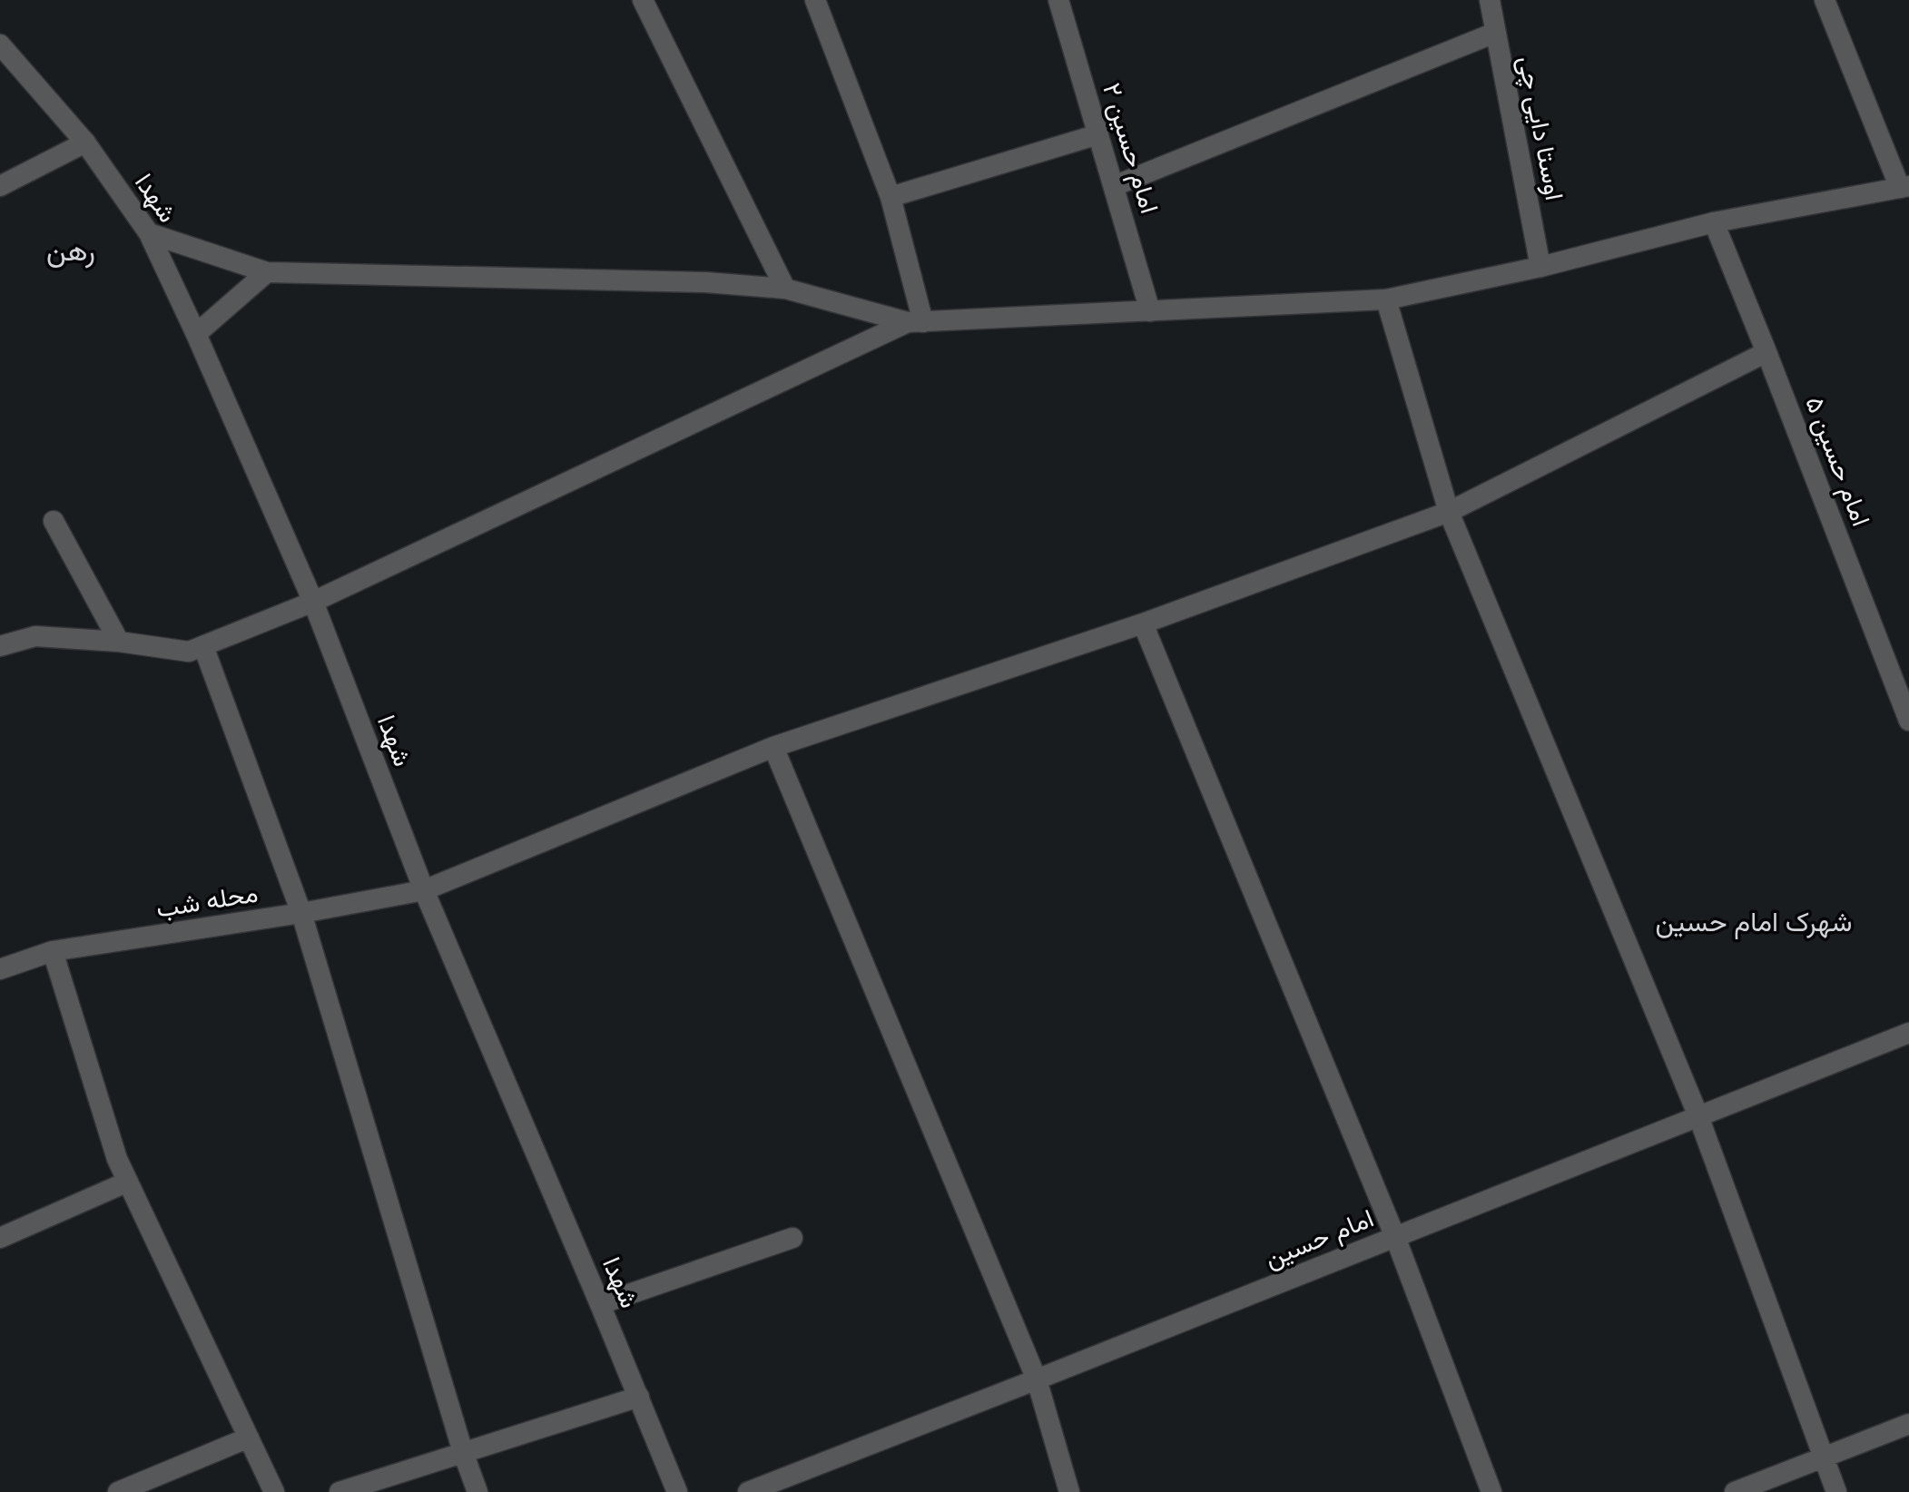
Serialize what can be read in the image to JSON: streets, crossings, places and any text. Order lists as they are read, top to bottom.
{
  "streets": {
    "street": [
      "اوستا دایی چی",
      "امام حسین ۲",
      "شهدا",
      "امام حسین ۵",
      "محله شب",
      "امام حسین"
    ]
  },
  "crossings": [
    ["شهدا", "محله شب"],
    ["امام حسین ۵", "محله شب"]
  ],
  "districts": ["رهن", "شهرک امام حسین"]
}
